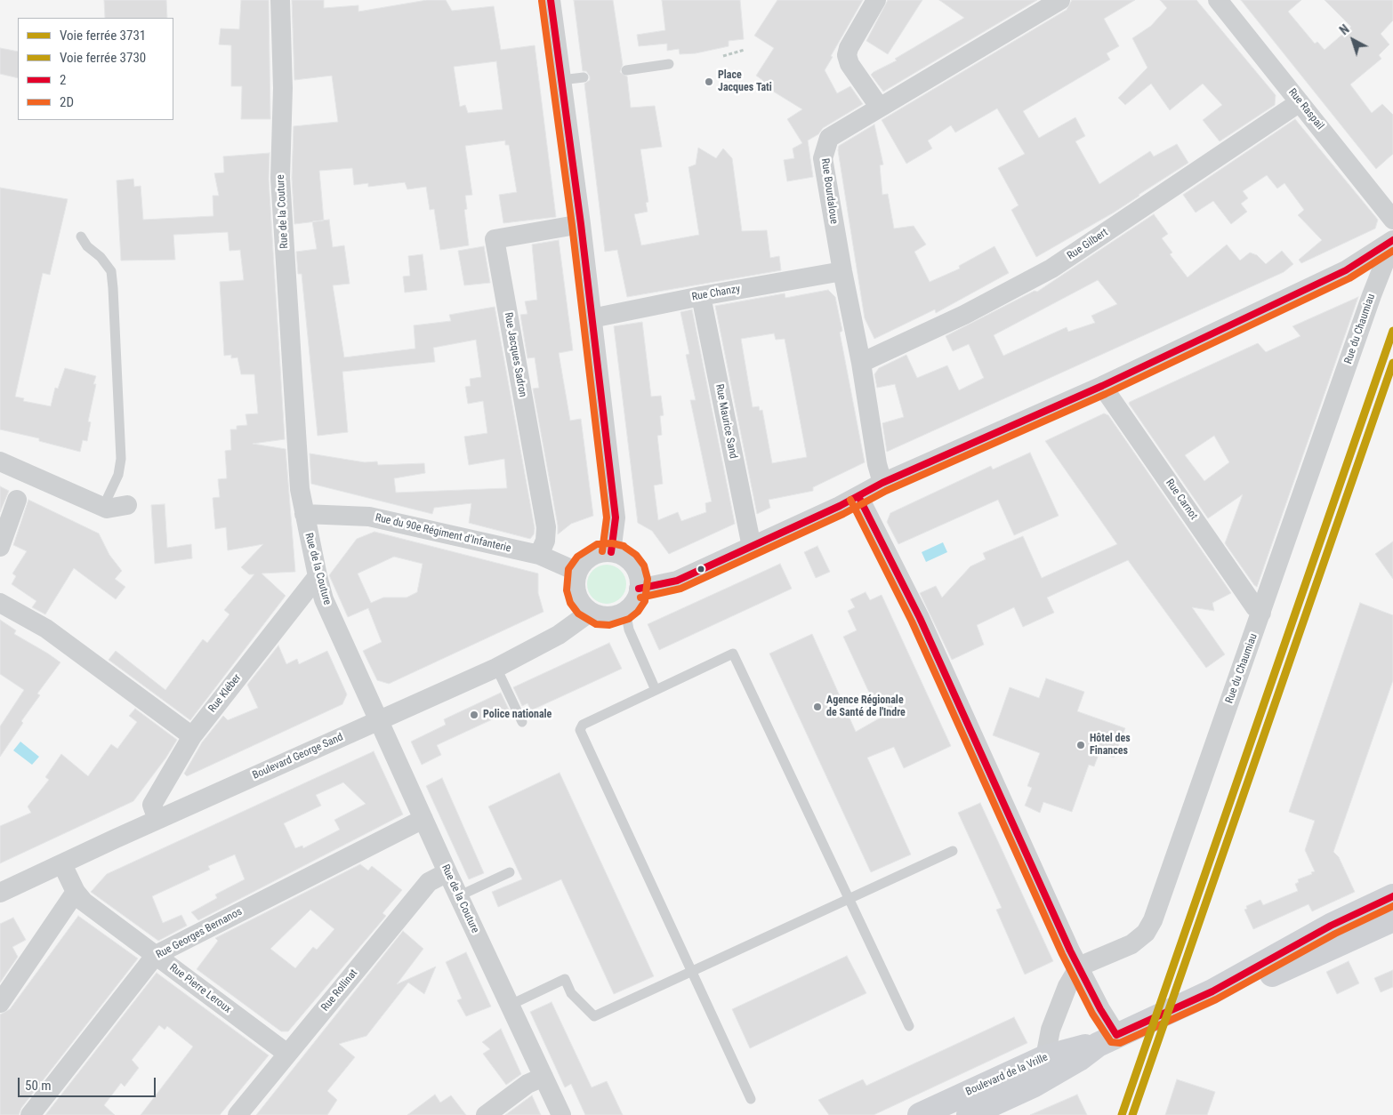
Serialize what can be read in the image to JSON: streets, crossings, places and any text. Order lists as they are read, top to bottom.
{
  "streets": {
    "main road": ["Boulevard de la Vrille"],
    "street": [
      "Rue Raspail",
      "Rue Bourdaloue",
      "Rue de la Couture",
      "Rue Gilbert",
      "Rue Chanzy",
      "Rue du Chaumiau",
      "Rue Jacques Sadron",
      "Rue Maurice Sand",
      "Rue Carnot",
      "Rue du 90e Régiment d'Infanterie",
      "Rue Kléber",
      "Boulevard George Sand",
      "Rue Georges Bernanos",
      "Rue Pierre Leroux",
      "Rue Rollinat"
    ]
  },
  "crossings": [
    ["Rue Raspail", "Rue Gilbert"],
    ["Rue Bourdaloue", "Rue Gilbert"],
    ["Rue Bourdaloue", "Rue Chanzy"],
    ["Rue de la Couture", "Rue du 90e Régiment d'Infanterie"],
    ["Rue de la Couture", "Rue Kléber"],
    ["Rue de la Couture", "Boulevard George Sand"],
    ["Rue de la Couture", "Rue Georges Bernanos"],
    ["Rue de la Couture", "Rue Rollinat"],
    ["Rue Chanzy", "Rue Maurice Sand"],
    ["Rue du Chaumiau", "Rue Carnot"],
    ["Rue Jacques Sadron", "Rue du 90e Régiment d'Infanterie"],
    ["Rue du 90e Régiment d'Infanterie", "Boulevard George Sand"],
    ["Rue Kléber", "Boulevard George Sand"],
    ["Boulevard George Sand", "Rue Pierre Leroux"],
    ["Rue Georges Bernanos", "Rue Pierre Leroux"],
    ["Rue Pierre Leroux", "Rue Rollinat"]
  ],
  "places": [
    "Place Jacques Tati",
    "Agence Régionale de Santé de l'Indre",
    "Police nationale",
    "Hôtel des Finances"
  ],
  "lines": [
    "transit line 2",
    "transit line 2D",
    "rail line 3730",
    "rail line 3731"
  ],
  "legend": [
    "Voie ferrée 3731",
    "Voie ferrée 3730",
    "2",
    "2D"
  ],
  "scale_bar": "50 m",
  "north": "top left"
}
